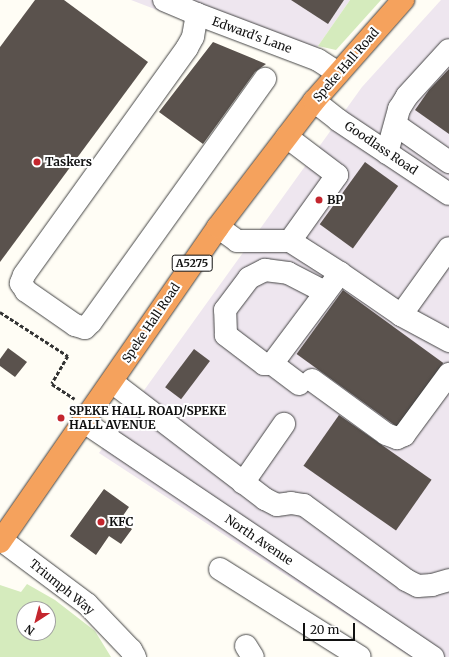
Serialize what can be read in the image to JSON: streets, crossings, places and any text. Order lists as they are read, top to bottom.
{
  "streets": {
    "highway": ["Speke Hall Road", "A5275"],
    "street": [
      "Edward's Lane",
      "Goodlass Road",
      "North Avenue",
      "Triumph Way"
    ]
  },
  "crossings": [
    ["Edward's Lane", "Speke Hall Road"],
    ["Speke Hall Road", "Goodlass Road"],
    ["Speke Hall Road", "North Avenue"],
    ["Speke Hall Road", "Triumph Way"]
  ],
  "places": [
    "Taskers",
    "BP",
    "SPEKE HALL ROAD/SPEKE HALL AVENUE",
    "KFC"
  ],
  "scale_bar": "20 m",
  "north": "bottom left"
}
